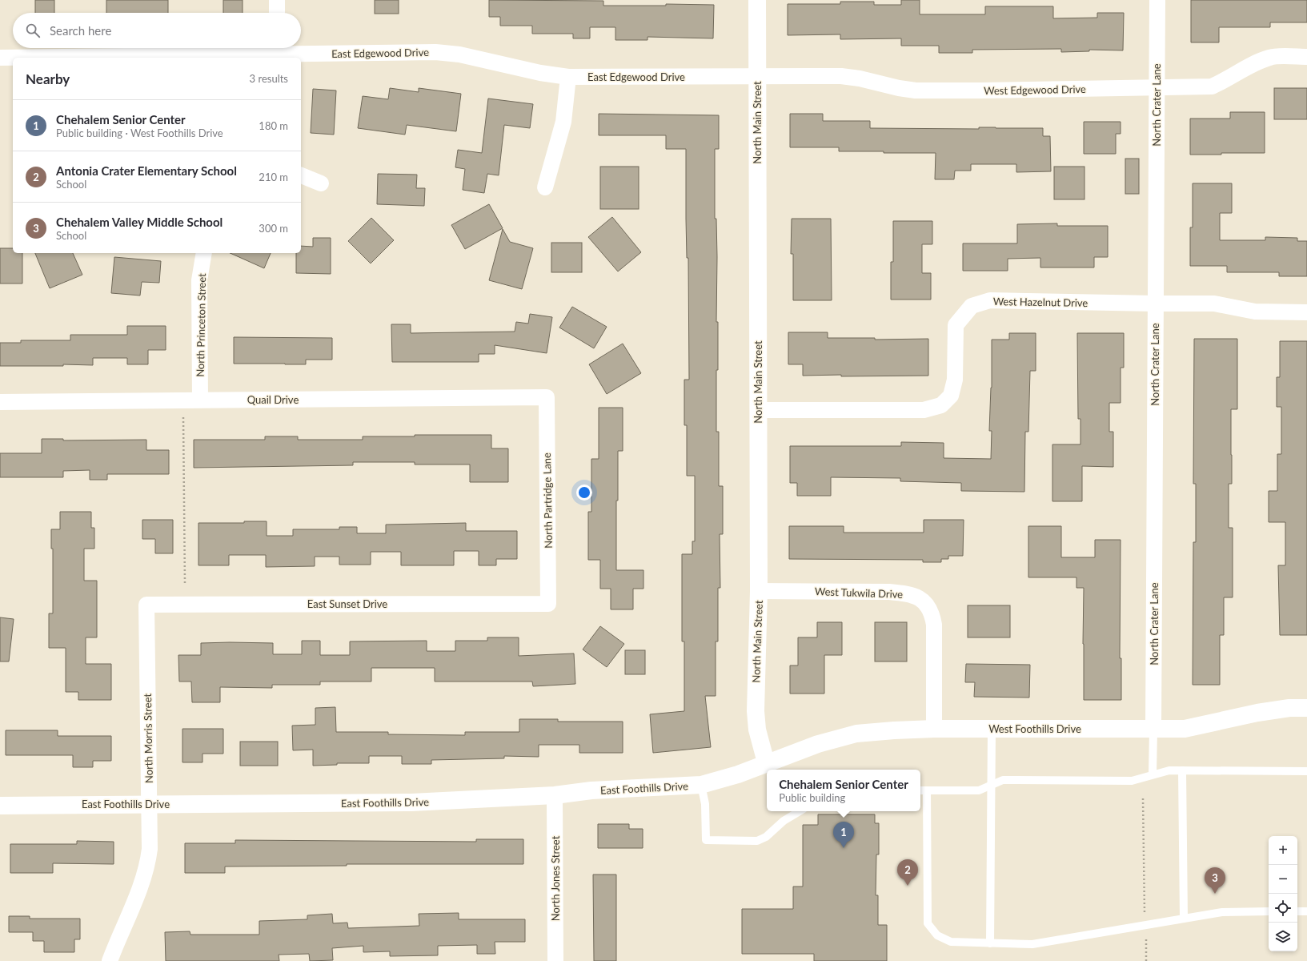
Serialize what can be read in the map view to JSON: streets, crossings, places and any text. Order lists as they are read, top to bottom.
{
  "streets": {
    "street": [
      "East Edgewood Drive",
      "West Edgewood Drive",
      "North Crater Lane",
      "North Main Street",
      "West Hazelnut Drive",
      "North Princeton Street",
      "Quail Drive",
      "North Partridge Lane",
      "West Tukwila Drive",
      "East Sunset Drive",
      "West Foothills Drive",
      "North Morris Street",
      "East Foothills Drive",
      "North Jones Street"
    ]
  },
  "crossings": [
    ["East Edgewood Drive", "West Edgewood Drive"],
    ["East Edgewood Drive", "North Main Street"],
    ["West Edgewood Drive", "North Crater Lane"],
    ["West Edgewood Drive", "North Main Street"],
    ["North Crater Lane", "West Hazelnut Drive"],
    ["North Crater Lane", "West Foothills Drive"],
    ["North Main Street", "West Hazelnut Drive"],
    ["North Main Street", "West Tukwila Drive"],
    ["North Main Street", "West Foothills Drive"],
    ["North Main Street", "East Foothills Drive"],
    ["North Princeton Street", "Quail Drive"],
    ["Quail Drive", "North Partridge Lane"],
    ["North Partridge Lane", "East Sunset Drive"],
    ["West Tukwila Drive", "West Foothills Drive"],
    ["East Sunset Drive", "North Morris Street"],
    ["West Foothills Drive", "East Foothills Drive"],
    ["North Morris Street", "East Foothills Drive"],
    ["East Foothills Drive", "North Jones Street"]
  ],
  "page": {
    "search": "Search here",
    "heading": ["Nearby", "3 results"],
    "list": [
      {
        "mark": "1",
        "name": "Chehalem Senior Center",
        "note": "Public building · West Foothills Drive",
        "value": "180 m"
      },
      {
        "mark": "2",
        "name": "Antonia Crater Elementary School",
        "note": "School",
        "value": "210 m"
      },
      {
        "mark": "3",
        "name": "Chehalem Valley Middle School",
        "note": "School",
        "value": "300 m"
      }
    ],
    "popup": ["Chehalem Senior Center", "Public building"],
    "pins": ["1", "2", "3"],
    "map_buttons": ["+", "−"]
  }
}
